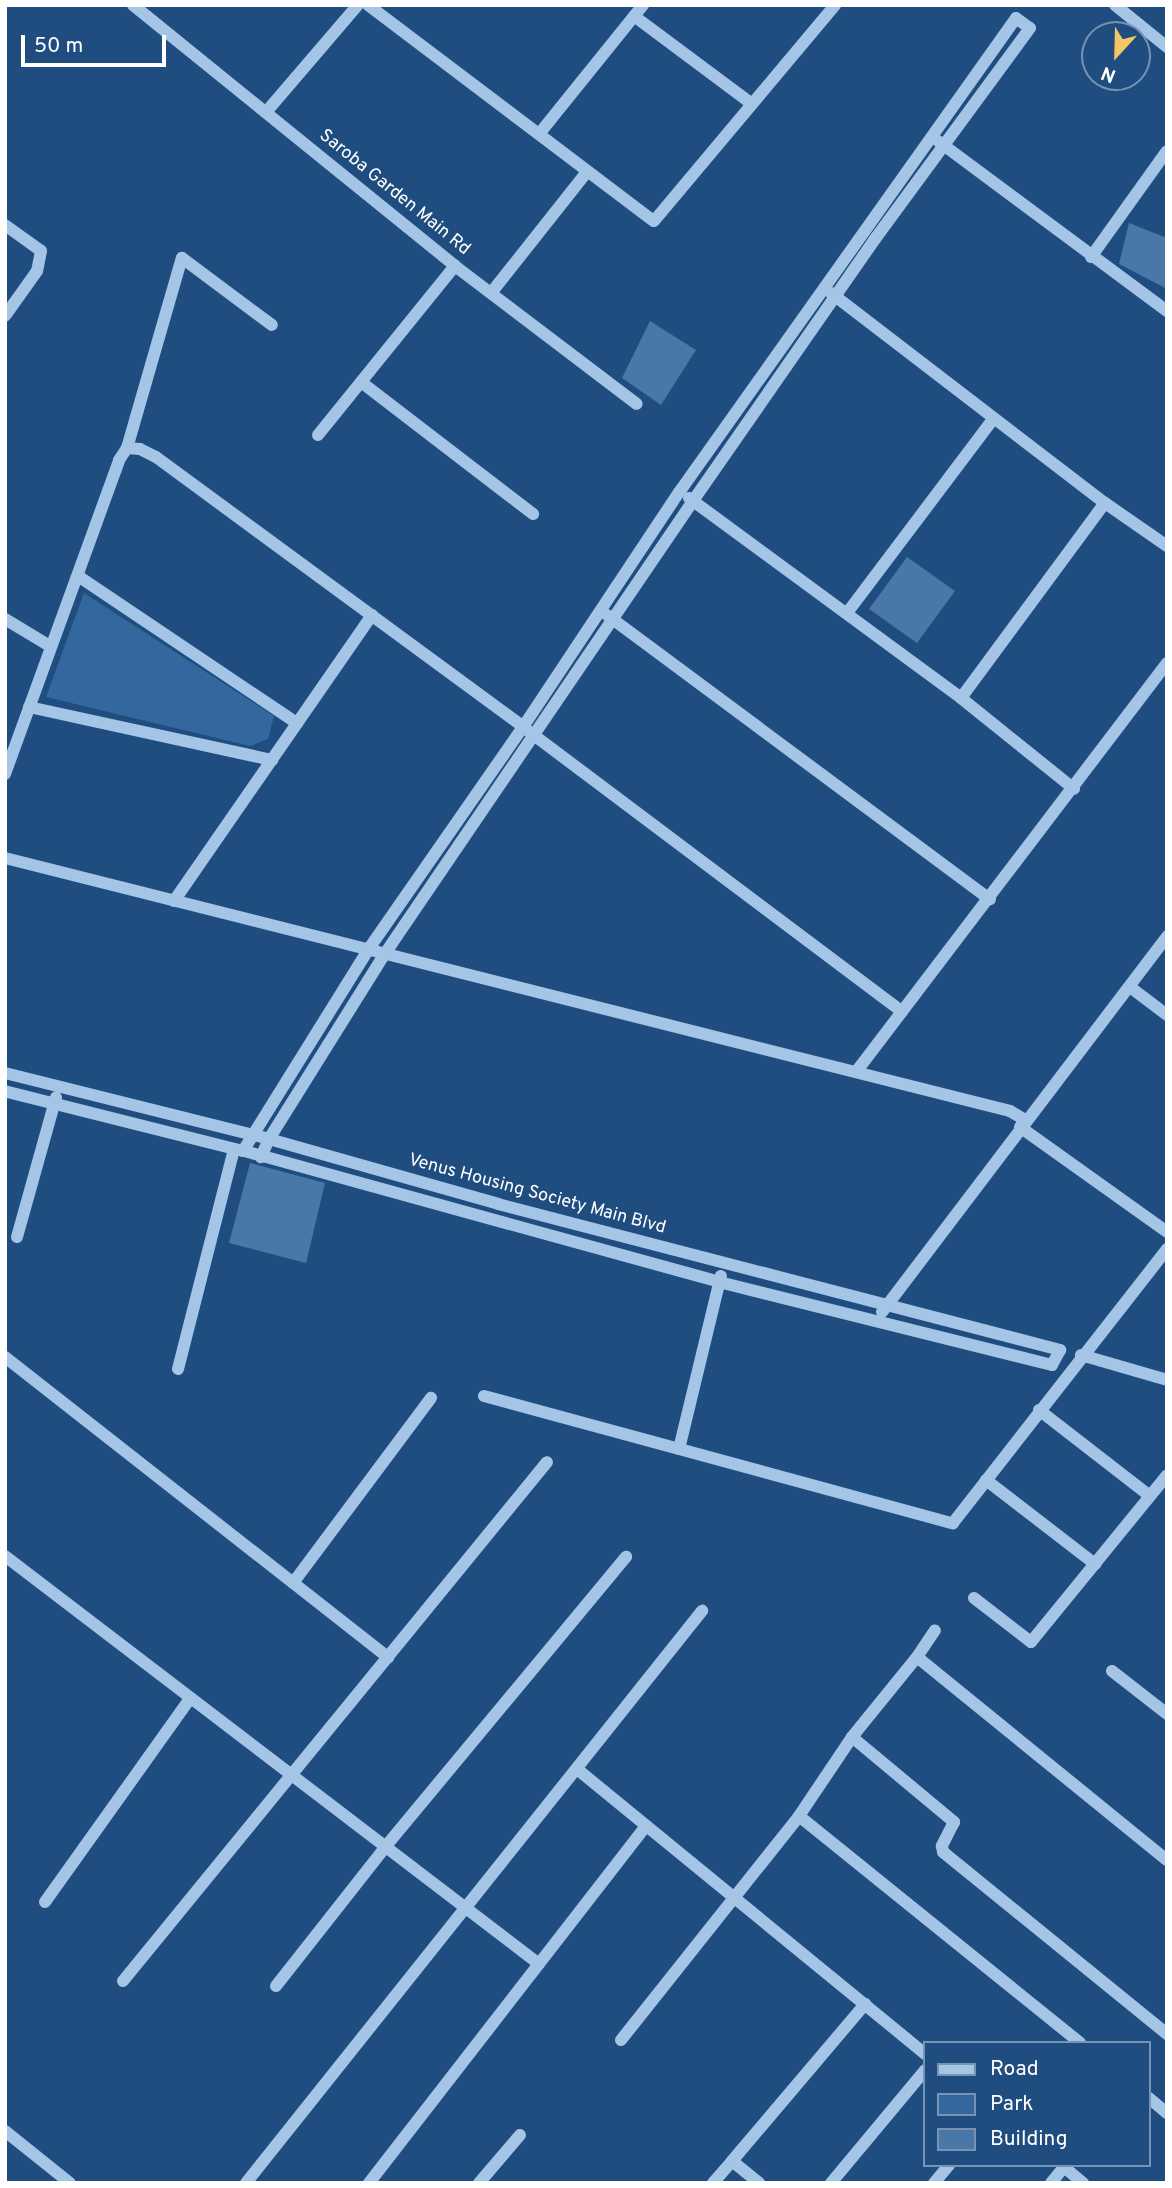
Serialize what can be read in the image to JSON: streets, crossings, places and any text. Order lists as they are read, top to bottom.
{
  "streets": {
    "street": ["Saroba Garden Main Rd", "Venus Housing Society Main Blvd"]
  },
  "legend": ["Road", "Park", "Building"],
  "scale_bar": "50 m",
  "north": "bottom"
}
